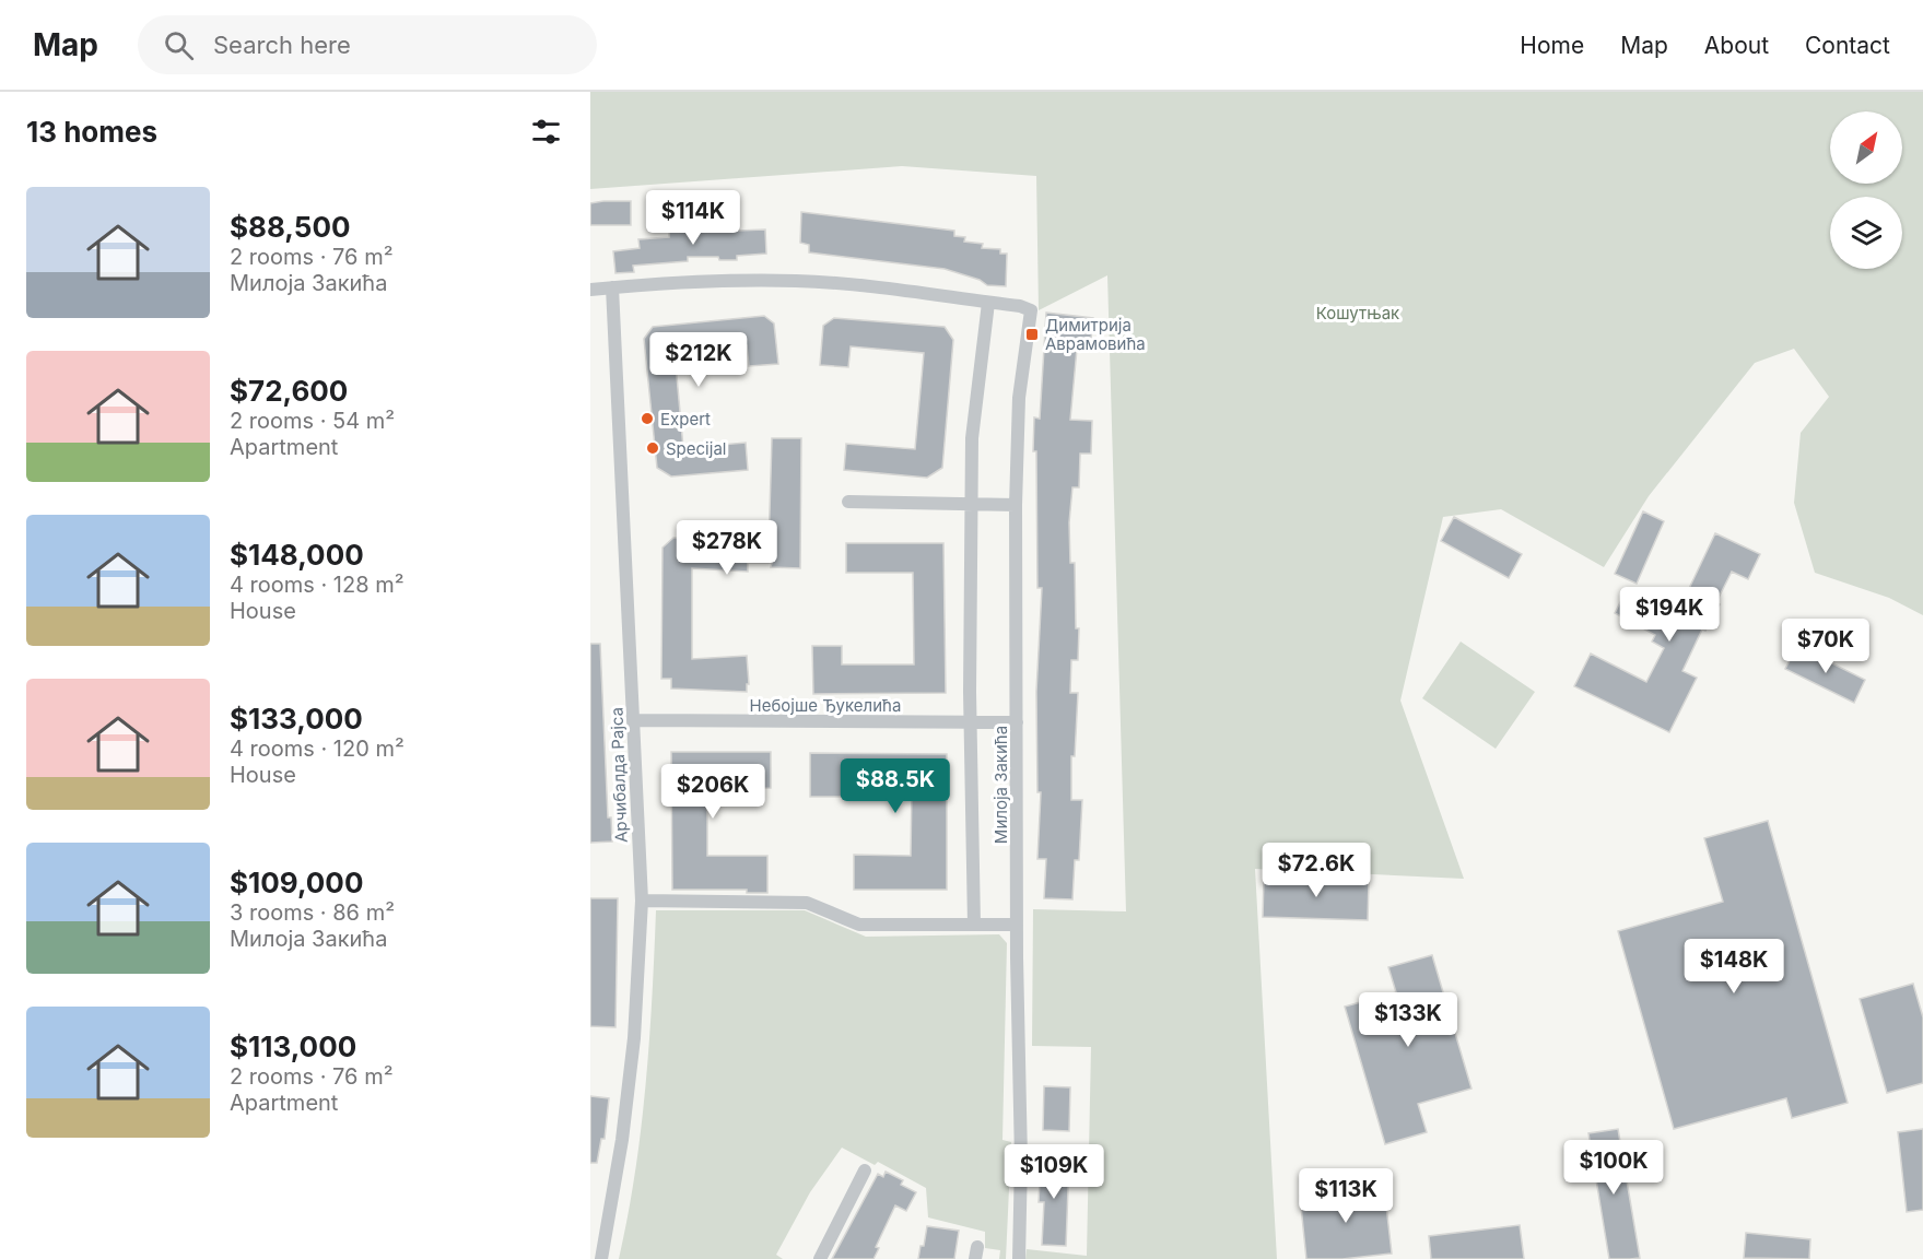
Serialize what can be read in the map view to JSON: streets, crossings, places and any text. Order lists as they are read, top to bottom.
{
  "streets": {
    "street": ["Небојше Ђукелића", "Арчибалда Рајса", "Милоја Закића"]
  },
  "crossings": [
    ["Небојше Ђукелића", "Арчибалда Рајса"],
    ["Небојше Ђукелића", "Милоја Закића"]
  ],
  "parks": ["Кошутњак"],
  "places": {
    "transit": ["Димитрија Аврамовића"],
    "other": ["Expert", "Specijal"]
  },
  "north": "top right",
  "page": {
    "header": "Map",
    "search": "Search here",
    "nav": [
      "Home",
      "Map",
      "About",
      "Contact"
    ],
    "heading": "13 homes",
    "list": [
      {
        "name": "$88,500",
        "note": "2 rooms · 76 m² · Милоја Закића"
      },
      {
        "name": "$72,600",
        "note": "2 rooms · 54 m² · Apartment"
      },
      {
        "name": "$148,000",
        "note": "4 rooms · 128 m² · House"
      },
      {
        "name": "$133,000",
        "note": "4 rooms · 120 m² · House"
      },
      {
        "name": "$109,000",
        "note": "3 rooms · 86 m² · Милоја Закића"
      },
      {
        "name": "$113,000",
        "note": "2 rooms · 76 m² · Apartment"
      }
    ],
    "price": [
      "$114K",
      "$212K",
      "$278K",
      "$194K",
      "$70K",
      "$88.5K",
      "$206K",
      "$72.6K",
      "$148K",
      "$133K",
      "$100K",
      "$109K",
      "$113K"
    ]
  }
}
